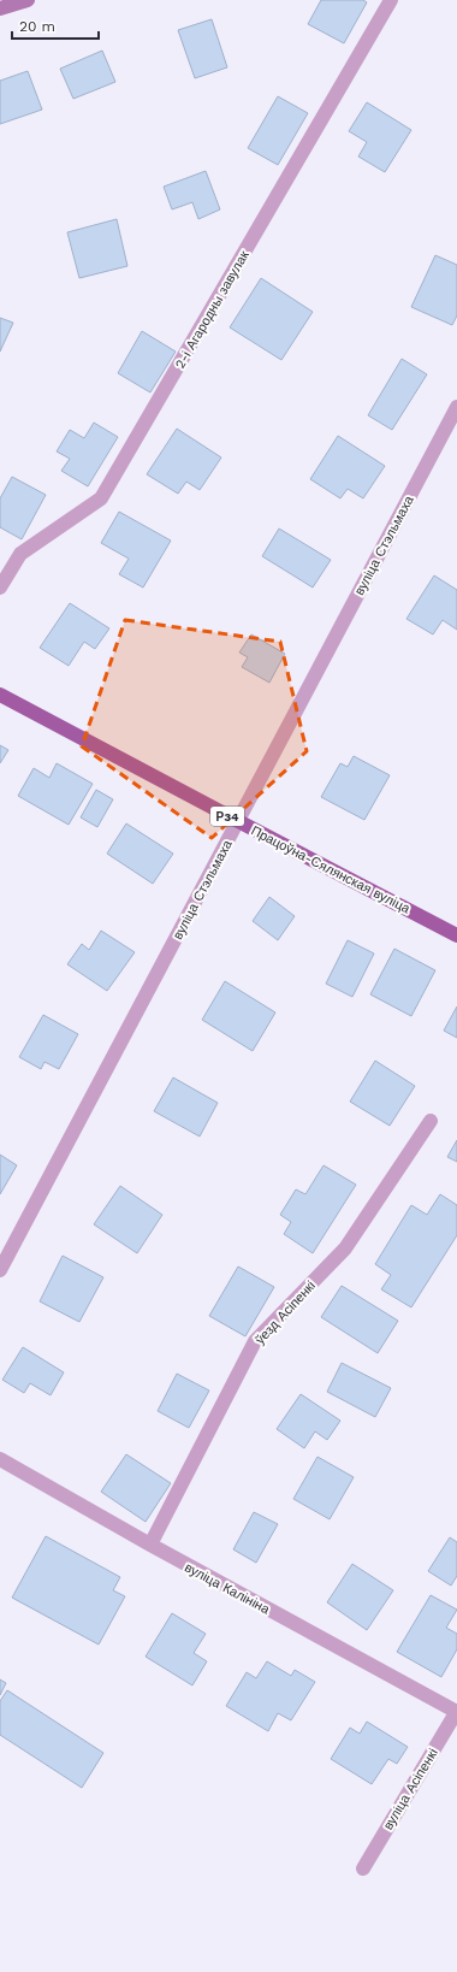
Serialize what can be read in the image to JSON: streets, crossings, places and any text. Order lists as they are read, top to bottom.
{
  "streets": {
    "main road": ["Р34", "Працоўна-Сялянская вуліца"],
    "street": [
      "2-і Агародны завулак",
      "вуліца Стэльмаха",
      "ўезд Асіпенкі",
      "вуліца Калініна",
      "вуліца Асіпенкі"
    ]
  },
  "crossings": [
    ["вуліца Стэльмаха", "Працоўна-Сялянская вуліца"],
    ["ўезд Асіпенкі", "вуліца Калініна"],
    ["вуліца Калініна", "вуліца Асіпенкі"]
  ],
  "scale_bar": "20 m"
}
